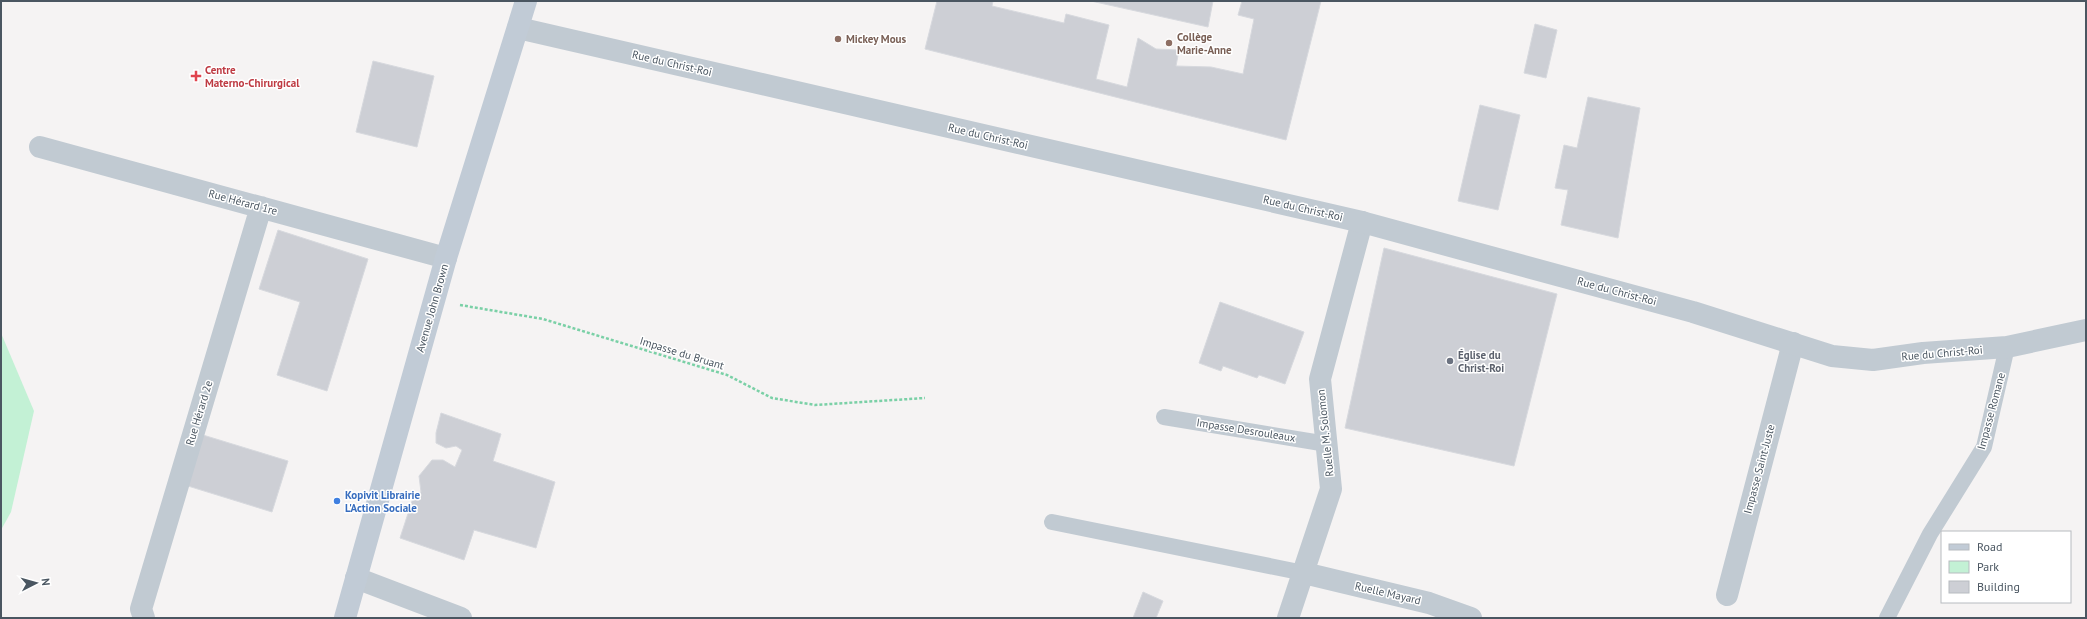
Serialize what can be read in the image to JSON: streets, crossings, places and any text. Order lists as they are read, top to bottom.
{
  "streets": {
    "main road": ["Avenue John Brown"],
    "street": [
      "Rue du Christ-Roi",
      "Rue Hérard 1re",
      "Rue Hérard 2e",
      "Ruelle M. Solomon",
      "Impasse Saint-Juste",
      "Ruelle Mayard"
    ],
    "lane": ["Impasse Romane", "Impasse Desrouleaux"],
    "path": ["Impasse du Bruant"]
  },
  "crossings": [
    ["Rue du Christ-Roi", "Avenue John Brown"],
    ["Rue du Christ-Roi", "Impasse Romane"],
    ["Rue du Christ-Roi", "Ruelle M. Solomon"],
    ["Rue du Christ-Roi", "Impasse Saint-Juste"],
    ["Rue Hérard 1re", "Avenue John Brown"],
    ["Rue Hérard 1re", "Rue Hérard 2e"],
    ["Avenue John Brown", "Impasse du Bruant"],
    ["Impasse Desrouleaux", "Ruelle M. Solomon"],
    ["Ruelle M. Solomon", "Ruelle Mayard"]
  ],
  "places": {
    "other": [
      "Mickey Mous",
      "Collège Marie-Anne",
      "Église du Christ-Roi",
      "Kopivit Librairie L'Action Sociale"
    ],
    "health": ["Centre Materno-Chirurgical"]
  },
  "legend": ["Road", "Park", "Building"],
  "north": "right"
}
